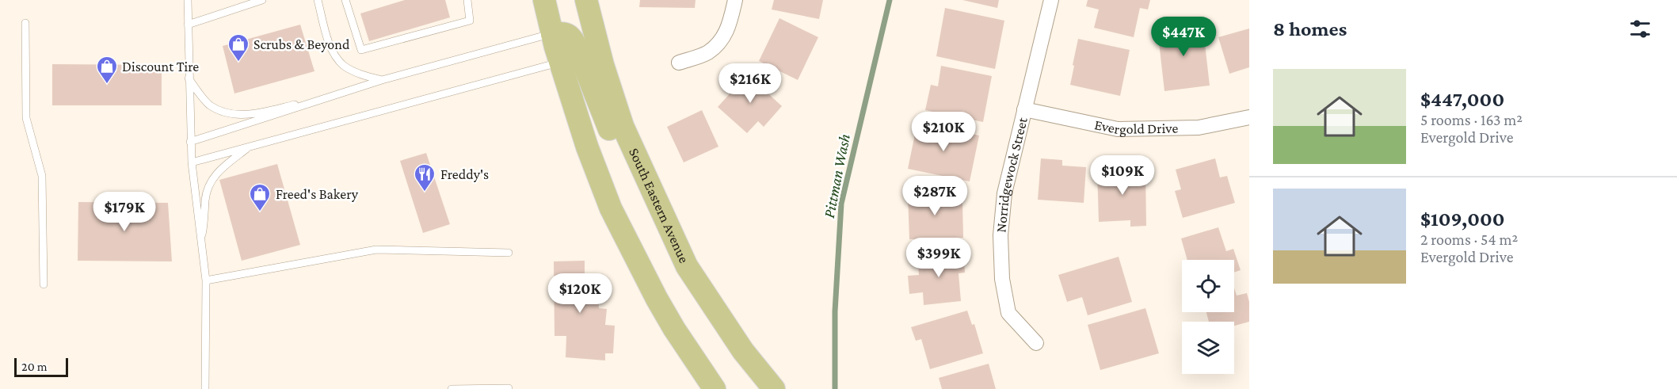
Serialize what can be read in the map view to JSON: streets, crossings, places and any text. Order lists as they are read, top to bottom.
{
  "streets": {
    "main road": ["South Eastern Avenue"],
    "street": ["Evergold Drive", "Norridgewock Street"]
  },
  "crossings": [
    ["Evergold Drive", "Norridgewock Street"]
  ],
  "water": ["Pittman Wash"],
  "places": {
    "shop": ["Scrubs & Beyond", "Discount Tire", "Freed's Bakery"],
    "restaurant": ["Freddy's"]
  },
  "scale_bar": "20 m",
  "page": {
    "heading": "8 homes",
    "price": [
      "$447K",
      "$216K",
      "$210K",
      "$109K",
      "$287K",
      "$179K",
      "$399K",
      "$120K"
    ],
    "list": [
      {
        "name": "$447,000",
        "note": "5 rooms · 163 m² · Evergold Drive"
      },
      {
        "name": "$109,000",
        "note": "2 rooms · 54 m² · Evergold Drive"
      }
    ],
    "scale": "20 m"
  }
}
